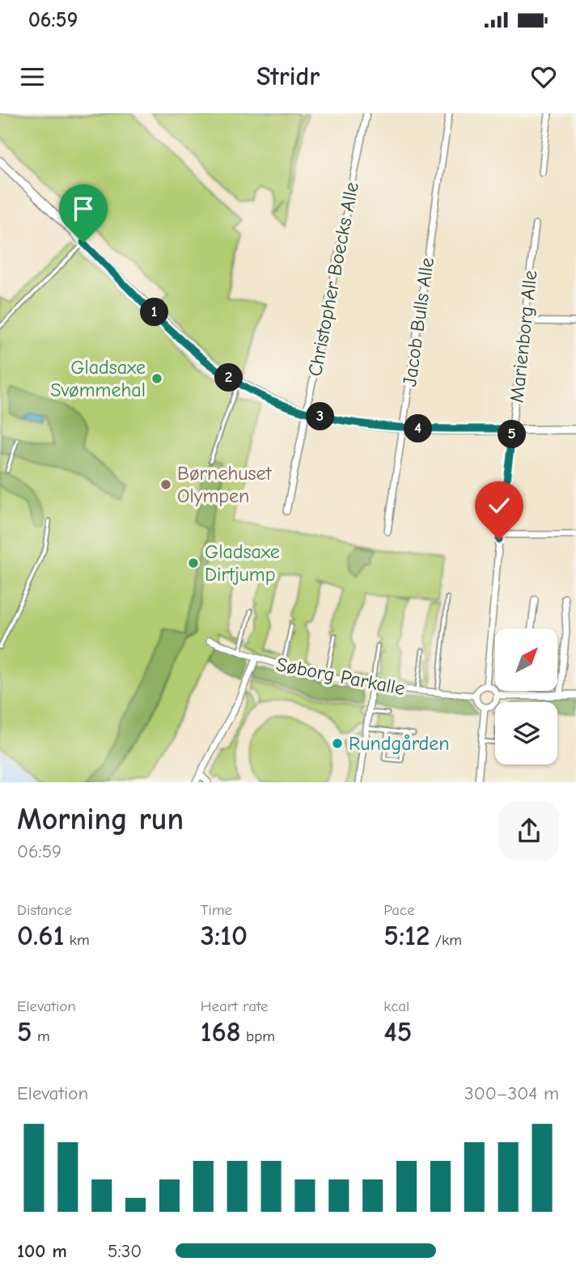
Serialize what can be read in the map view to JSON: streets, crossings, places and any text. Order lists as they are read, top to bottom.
{
  "streets": {
    "street": [
      "Christopher Boecks Alle",
      "Jacob Bulls Alle",
      "Marienborg Alle",
      "Søborg Parkalle"
    ]
  },
  "crossings": [
    ["Marienborg Alle", "Søborg Parkalle"]
  ],
  "places": [
    "Gladsaxe Svømmehal",
    "Børnehuset Olympen",
    "Gladsaxe Dirtjump",
    "Rundgården"
  ],
  "north": "top right",
  "page": {
    "status": "06:59",
    "header": "Stridr",
    "pins": [
      "1",
      "2",
      "3",
      "4",
      "5"
    ],
    "heading": ["Morning run", "06:59"],
    "stats": [
      ["Distance", "0.61 km"],
      ["Time", "3:10"],
      ["Pace", "5:12 /km"],
      ["Elevation", "5 m"],
      ["Heart rate", "168 bpm"],
      ["kcal", "45"]
    ],
    "chart": ["Elevation", "300–304 m"],
    "list": [
      {
        "name": "100 m",
        "note": "5:30"
      }
    ]
  }
}
